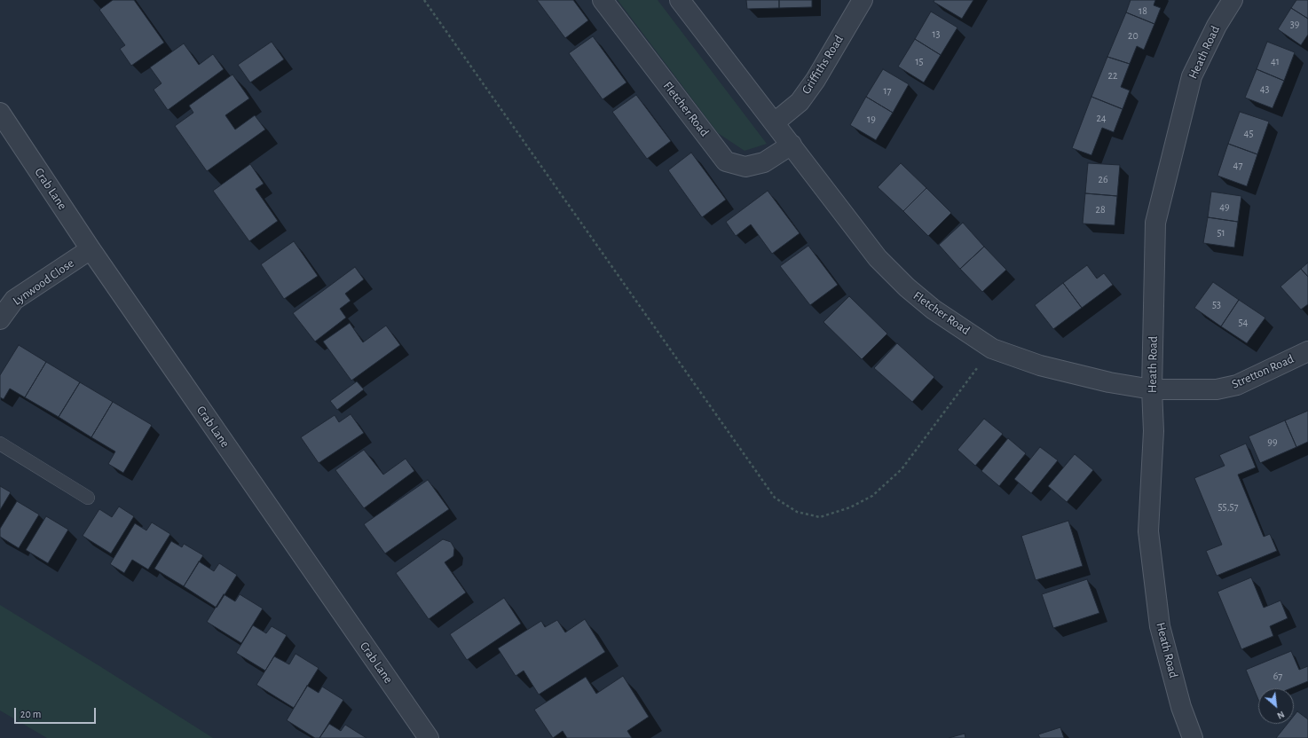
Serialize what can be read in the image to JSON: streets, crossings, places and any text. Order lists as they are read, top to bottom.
{
  "streets": {
    "street": [
      "Heath Road",
      "Griffiths Road",
      "Fletcher Road",
      "Crab Lane",
      "Lynwood Close",
      "Stretton Road"
    ]
  },
  "crossings": [
    ["Heath Road", "Fletcher Road"],
    ["Heath Road", "Stretton Road"],
    ["Griffiths Road", "Fletcher Road"],
    ["Fletcher Road", "Stretton Road"],
    ["Crab Lane", "Lynwood Close"]
  ],
  "house_numbers": [
    "18",
    "39",
    "13",
    "20",
    "15",
    "41",
    "22",
    "43",
    "17",
    "24",
    "19",
    "45",
    "47",
    "26",
    "49",
    "28",
    "51",
    "53",
    "54",
    "99",
    "55,57",
    "67"
  ],
  "scale_bar": "20 m",
  "north": "bottom right"
}
